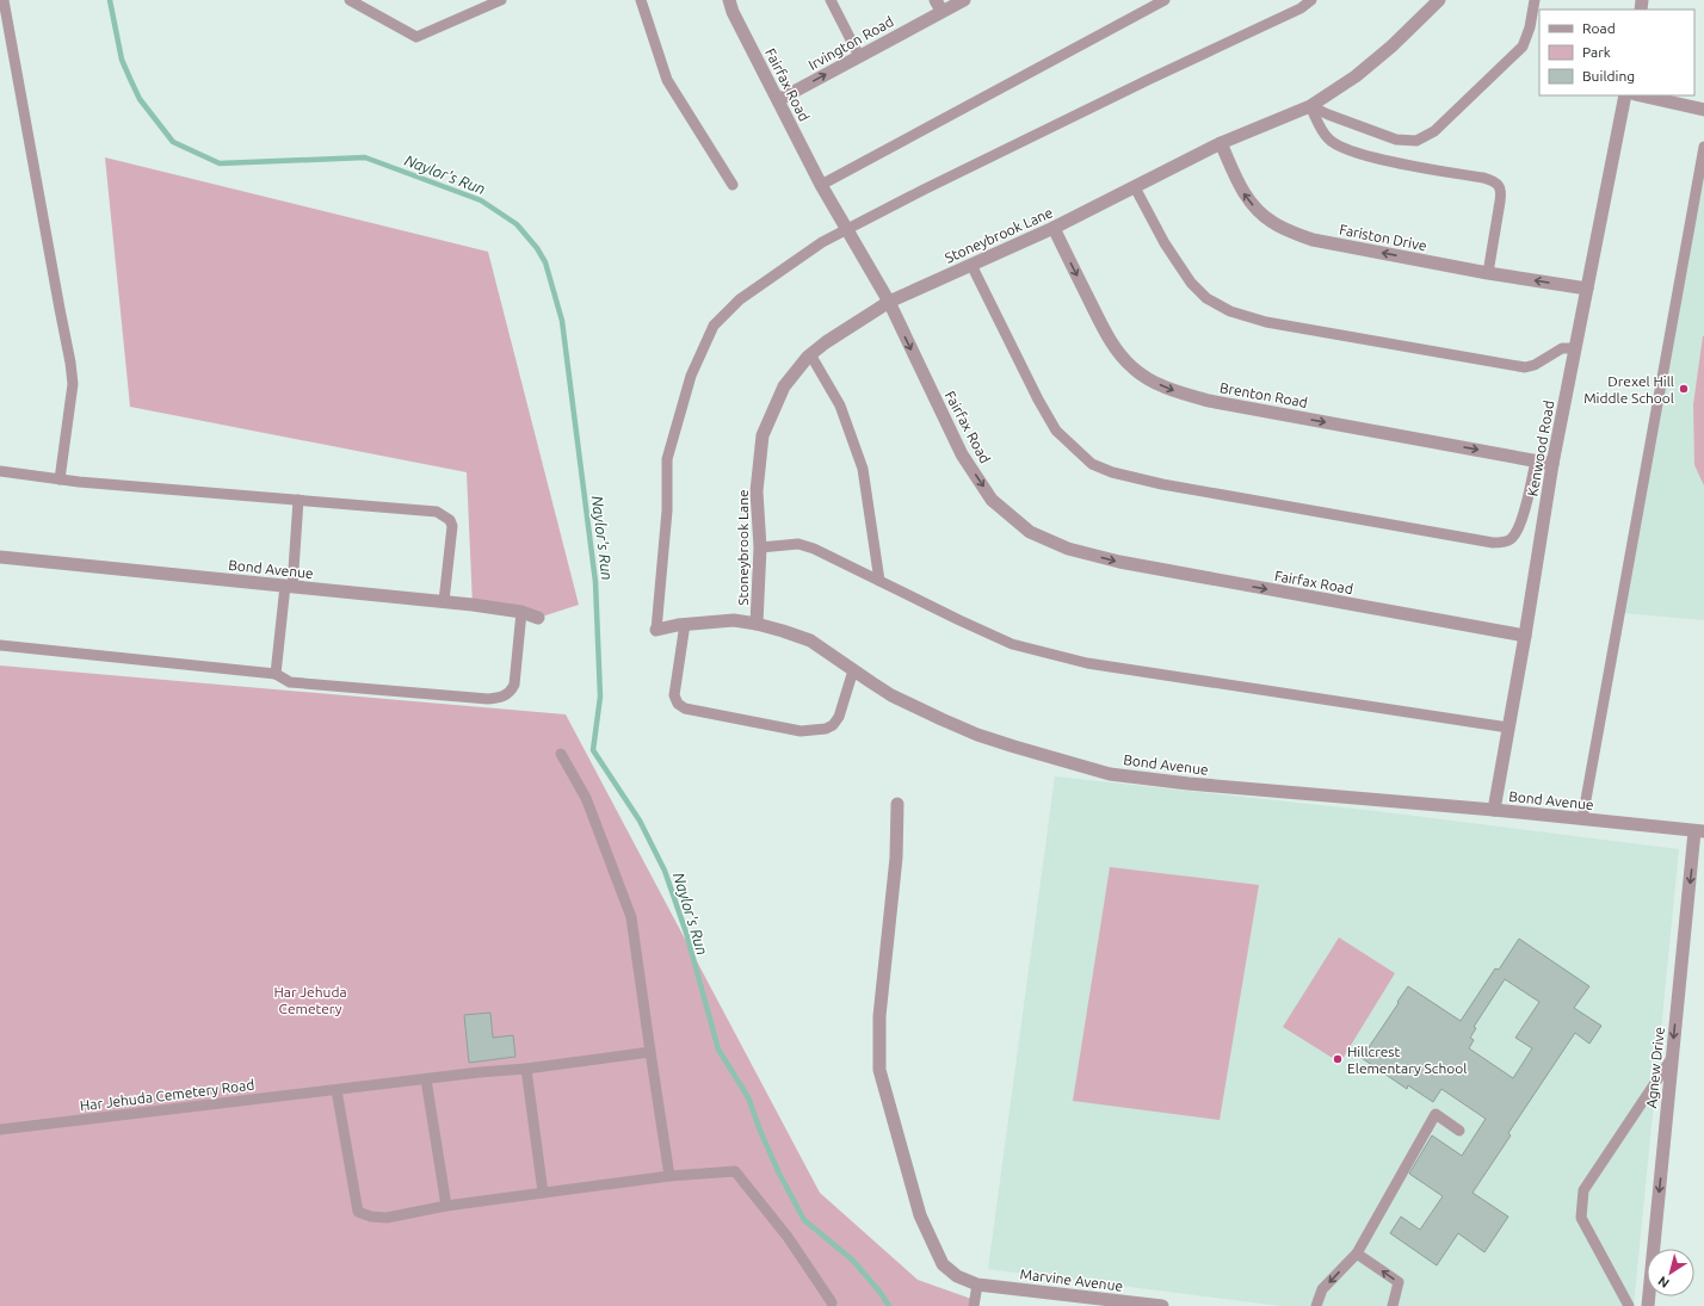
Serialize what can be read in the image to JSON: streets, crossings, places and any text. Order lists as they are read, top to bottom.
{
  "streets": {
    "street": [
      "Irvington Road",
      "Fairfax Road",
      "Stoneybrook Lane",
      "Fariston Drive",
      "Brenton Road",
      "Kenwood Road",
      "Bond Avenue",
      "Agnew Drive",
      "Marvine Avenue"
    ],
    "lane": ["Har Jehuda Cemetery Road"]
  },
  "crossings": [
    ["Irvington Road", "Fairfax Road"],
    ["Fairfax Road", "Stoneybrook Lane"],
    ["Fairfax Road", "Kenwood Road"],
    ["Stoneybrook Lane", "Fariston Drive"],
    ["Stoneybrook Lane", "Brenton Road"],
    ["Stoneybrook Lane", "Bond Avenue"],
    ["Fariston Drive", "Kenwood Road"],
    ["Brenton Road", "Kenwood Road"],
    ["Kenwood Road", "Bond Avenue"],
    ["Bond Avenue", "Agnew Drive"]
  ],
  "one_way": [
    "Irvington Road",
    "Fairfax Road",
    "Fariston Drive",
    "Brenton Road",
    "Agnew Drive"
  ],
  "water": ["Naylor's Run"],
  "parks": ["Har Jehuda Cemetery"],
  "places": ["Drexel Hill Middle School", "Hillcrest Elementary School"],
  "legend": ["Road", "Park", "Building"],
  "north": "bottom left"
}
